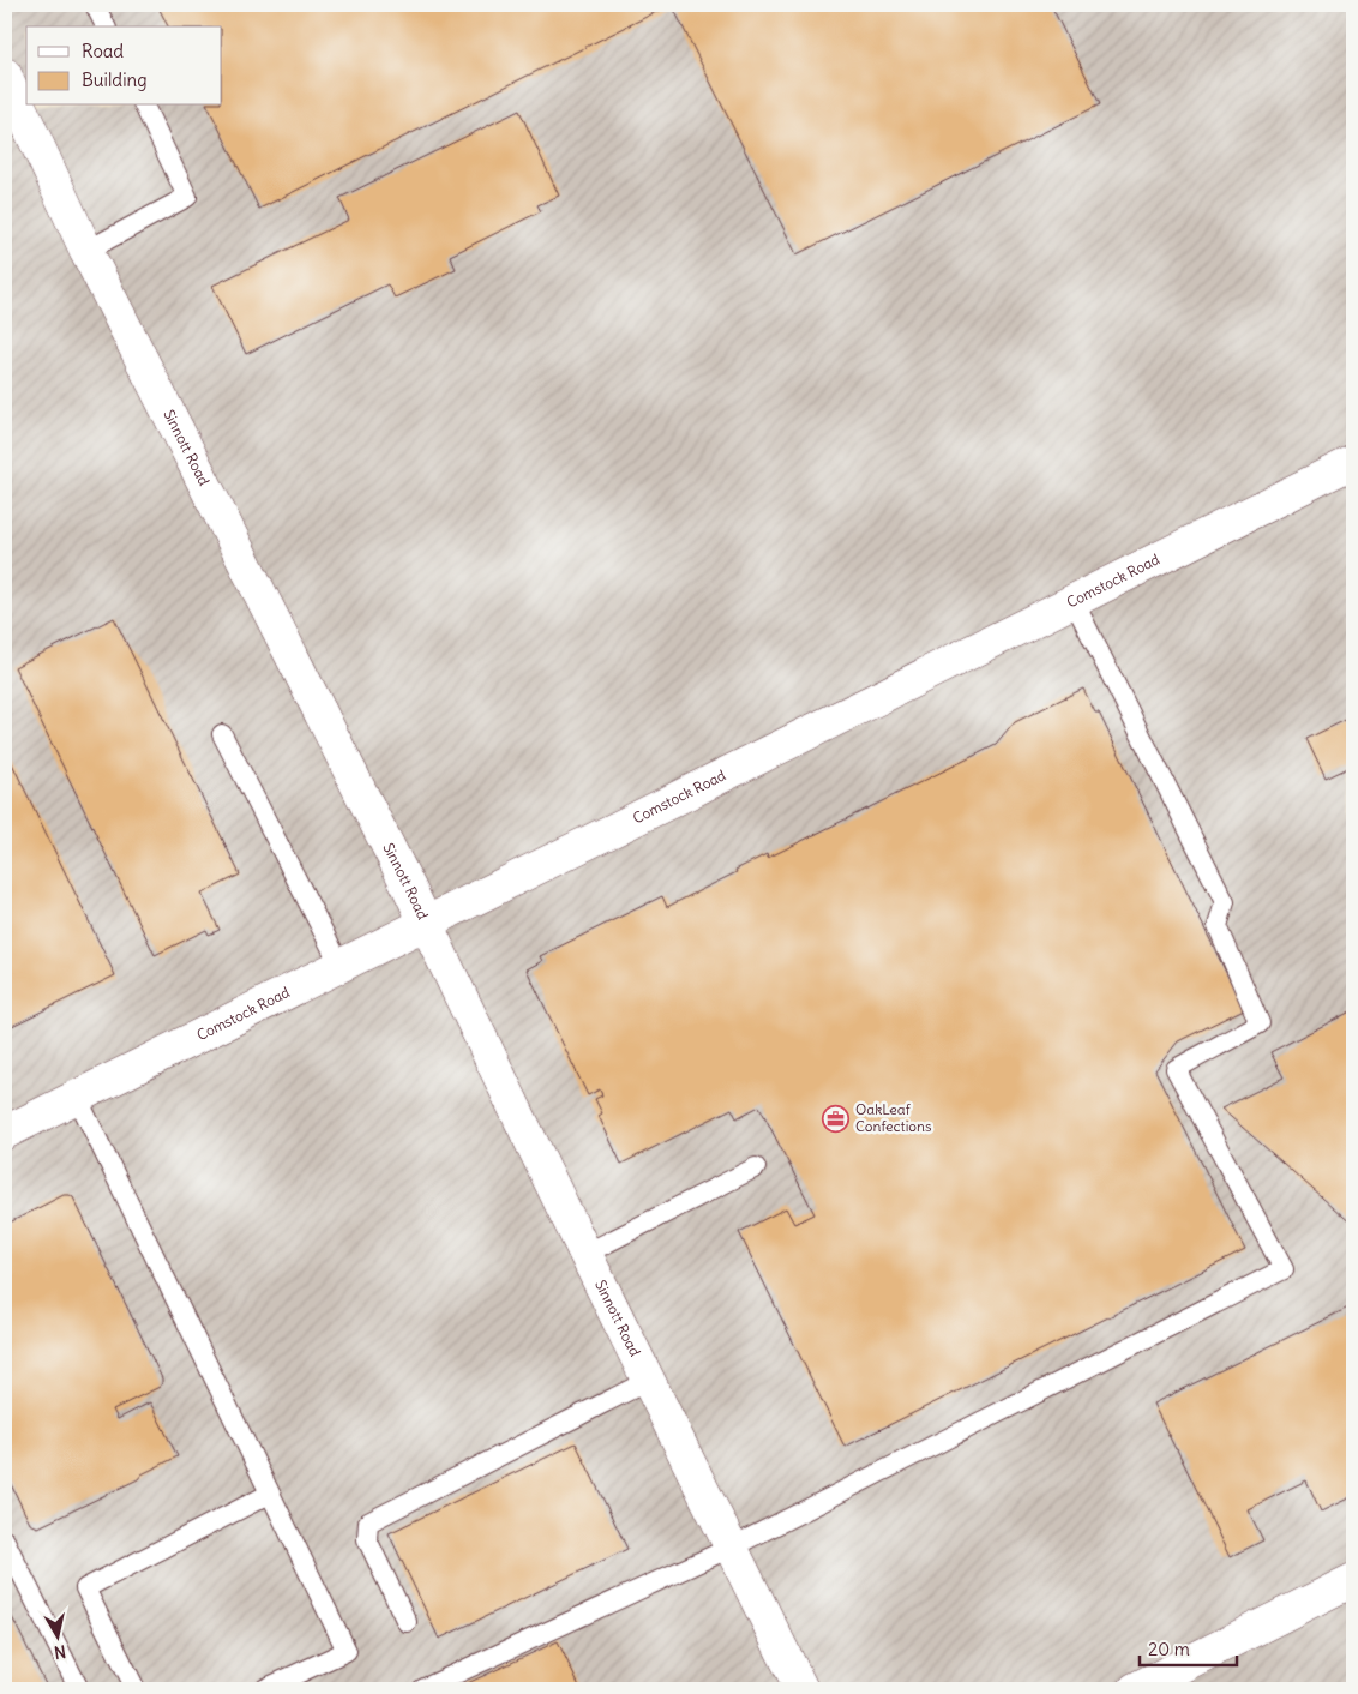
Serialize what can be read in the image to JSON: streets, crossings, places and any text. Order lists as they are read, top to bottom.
{
  "streets": {
    "street": ["Sinnott Road", "Comstock Road"]
  },
  "crossings": [
    ["Sinnott Road", "Comstock Road"]
  ],
  "places": {
    "office": ["OakLeaf Confections"]
  },
  "legend": ["Road", "Building"],
  "scale_bar": "20 m",
  "north": "bottom"
}
